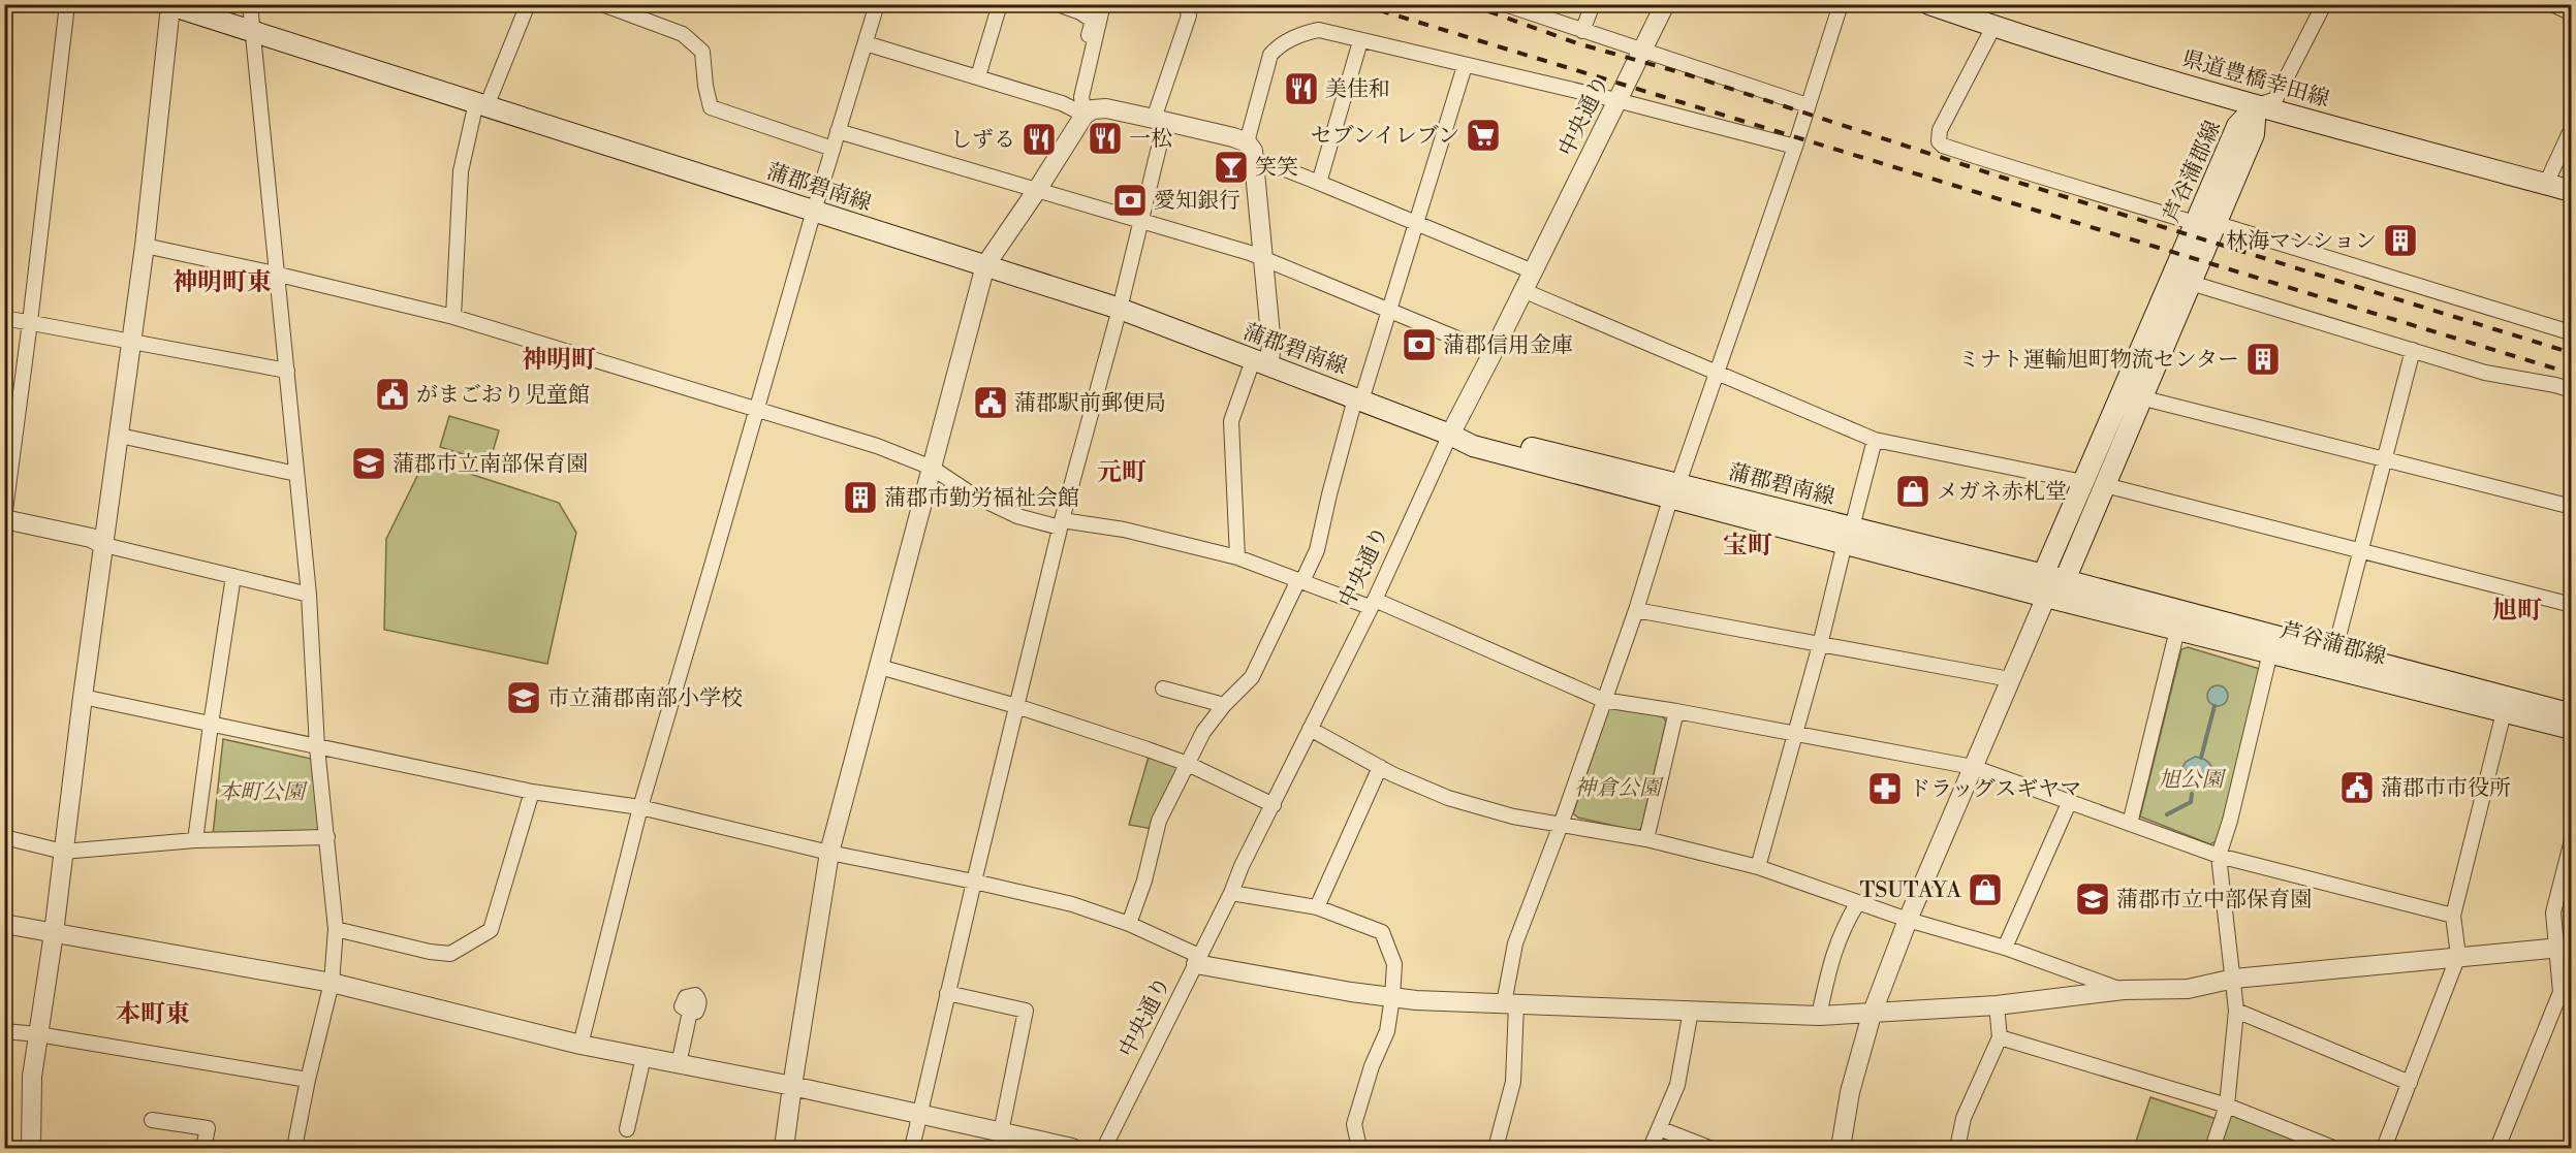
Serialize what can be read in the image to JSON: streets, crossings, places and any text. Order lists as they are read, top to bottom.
{
  "streets": {
    "main road": ["県道豊橋幸田線", "芦谷蒲郡線", "蒲郡碧南線"],
    "street": ["中央通り"]
  },
  "crossings": [
    ["県道豊橋幸田線", "芦谷蒲郡線"],
    ["中央通り", "蒲郡碧南線"],
    ["芦谷蒲郡線", "蒲郡碧南線"]
  ],
  "districts": [
    "神明町東",
    "神明町",
    "元町",
    "宝町",
    "旭町",
    "本町東"
  ],
  "parks": ["旭公園", "神倉公園", "本町公園"],
  "places": {
    "restaurant": ["美佳和", "一松", "しずる"],
    "supermarket": ["セブンイレブン"],
    "bar": ["笑笑"],
    "bank": ["愛知銀行", "蒲郡信用金庫"],
    "building": ["林海マンション", "ミナト運輸旭町物流センター", "蒲郡市勤労福祉会館"],
    "public building": ["がまごおり児童館", "蒲郡駅前郵便局", "蒲郡市市役所"],
    "school or university": ["蒲郡市立南部保育園", "市立蒲郡南部小学校", "蒲郡市立中部保育園"],
    "shop": ["メガネ赤札堂", "TSUTAYA"],
    "pharmacy": ["ドラッグスギヤマ"]
  }
}
